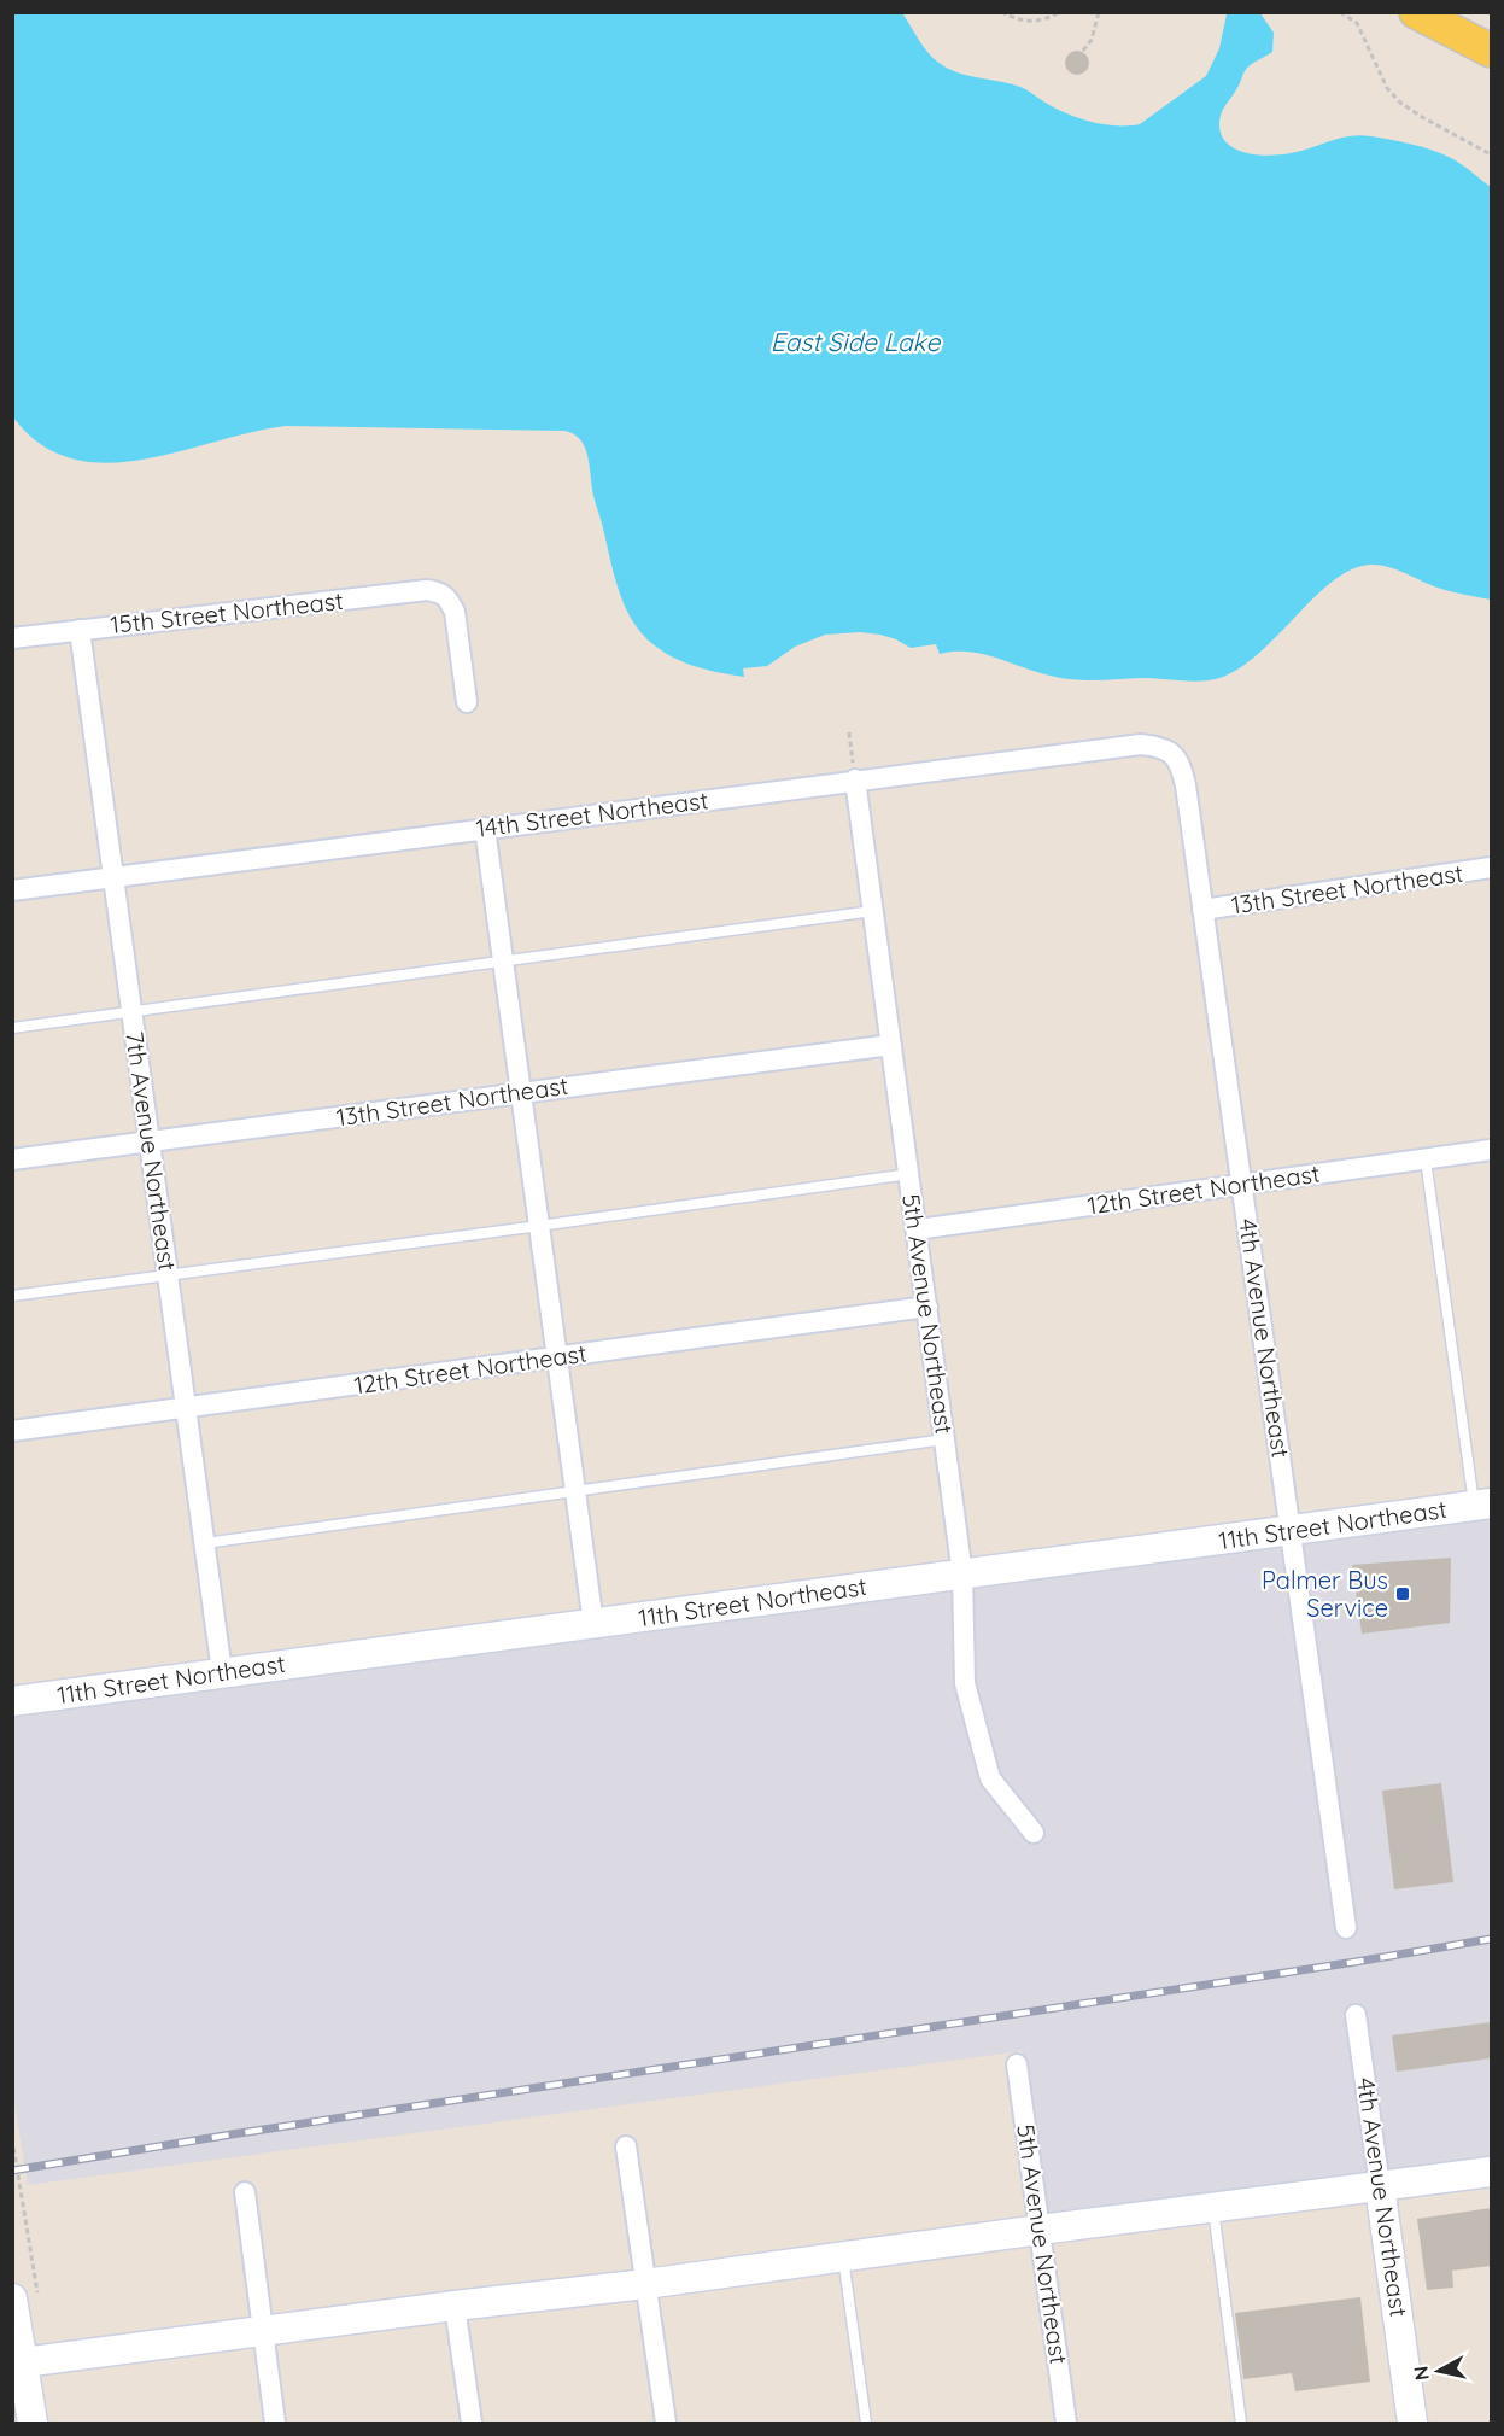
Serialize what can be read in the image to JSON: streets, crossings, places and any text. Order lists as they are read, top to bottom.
{
  "streets": {
    "street": [
      "15th Street Northeast",
      "14th Street Northeast",
      "13th Street Northeast",
      "7th Avenue Northeast",
      "12th Street Northeast",
      "5th Avenue Northeast",
      "4th Avenue Northeast",
      "11th Street Northeast"
    ]
  },
  "crossings": [
    ["15th Street Northeast", "7th Avenue Northeast"],
    ["14th Street Northeast", "7th Avenue Northeast"],
    ["14th Street Northeast", "5th Avenue Northeast"],
    ["14th Street Northeast", "4th Avenue Northeast"],
    ["13th Street Northeast", "7th Avenue Northeast"],
    ["13th Street Northeast", "5th Avenue Northeast"],
    ["13th Street Northeast", "4th Avenue Northeast"],
    ["7th Avenue Northeast", "12th Street Northeast"],
    ["7th Avenue Northeast", "11th Street Northeast"],
    ["12th Street Northeast", "5th Avenue Northeast"],
    ["12th Street Northeast", "4th Avenue Northeast"],
    ["5th Avenue Northeast", "11th Street Northeast"],
    ["4th Avenue Northeast", "11th Street Northeast"]
  ],
  "water": ["East Side Lake"],
  "places": {
    "transit": ["Palmer Bus Service"]
  },
  "north": "left"
}
